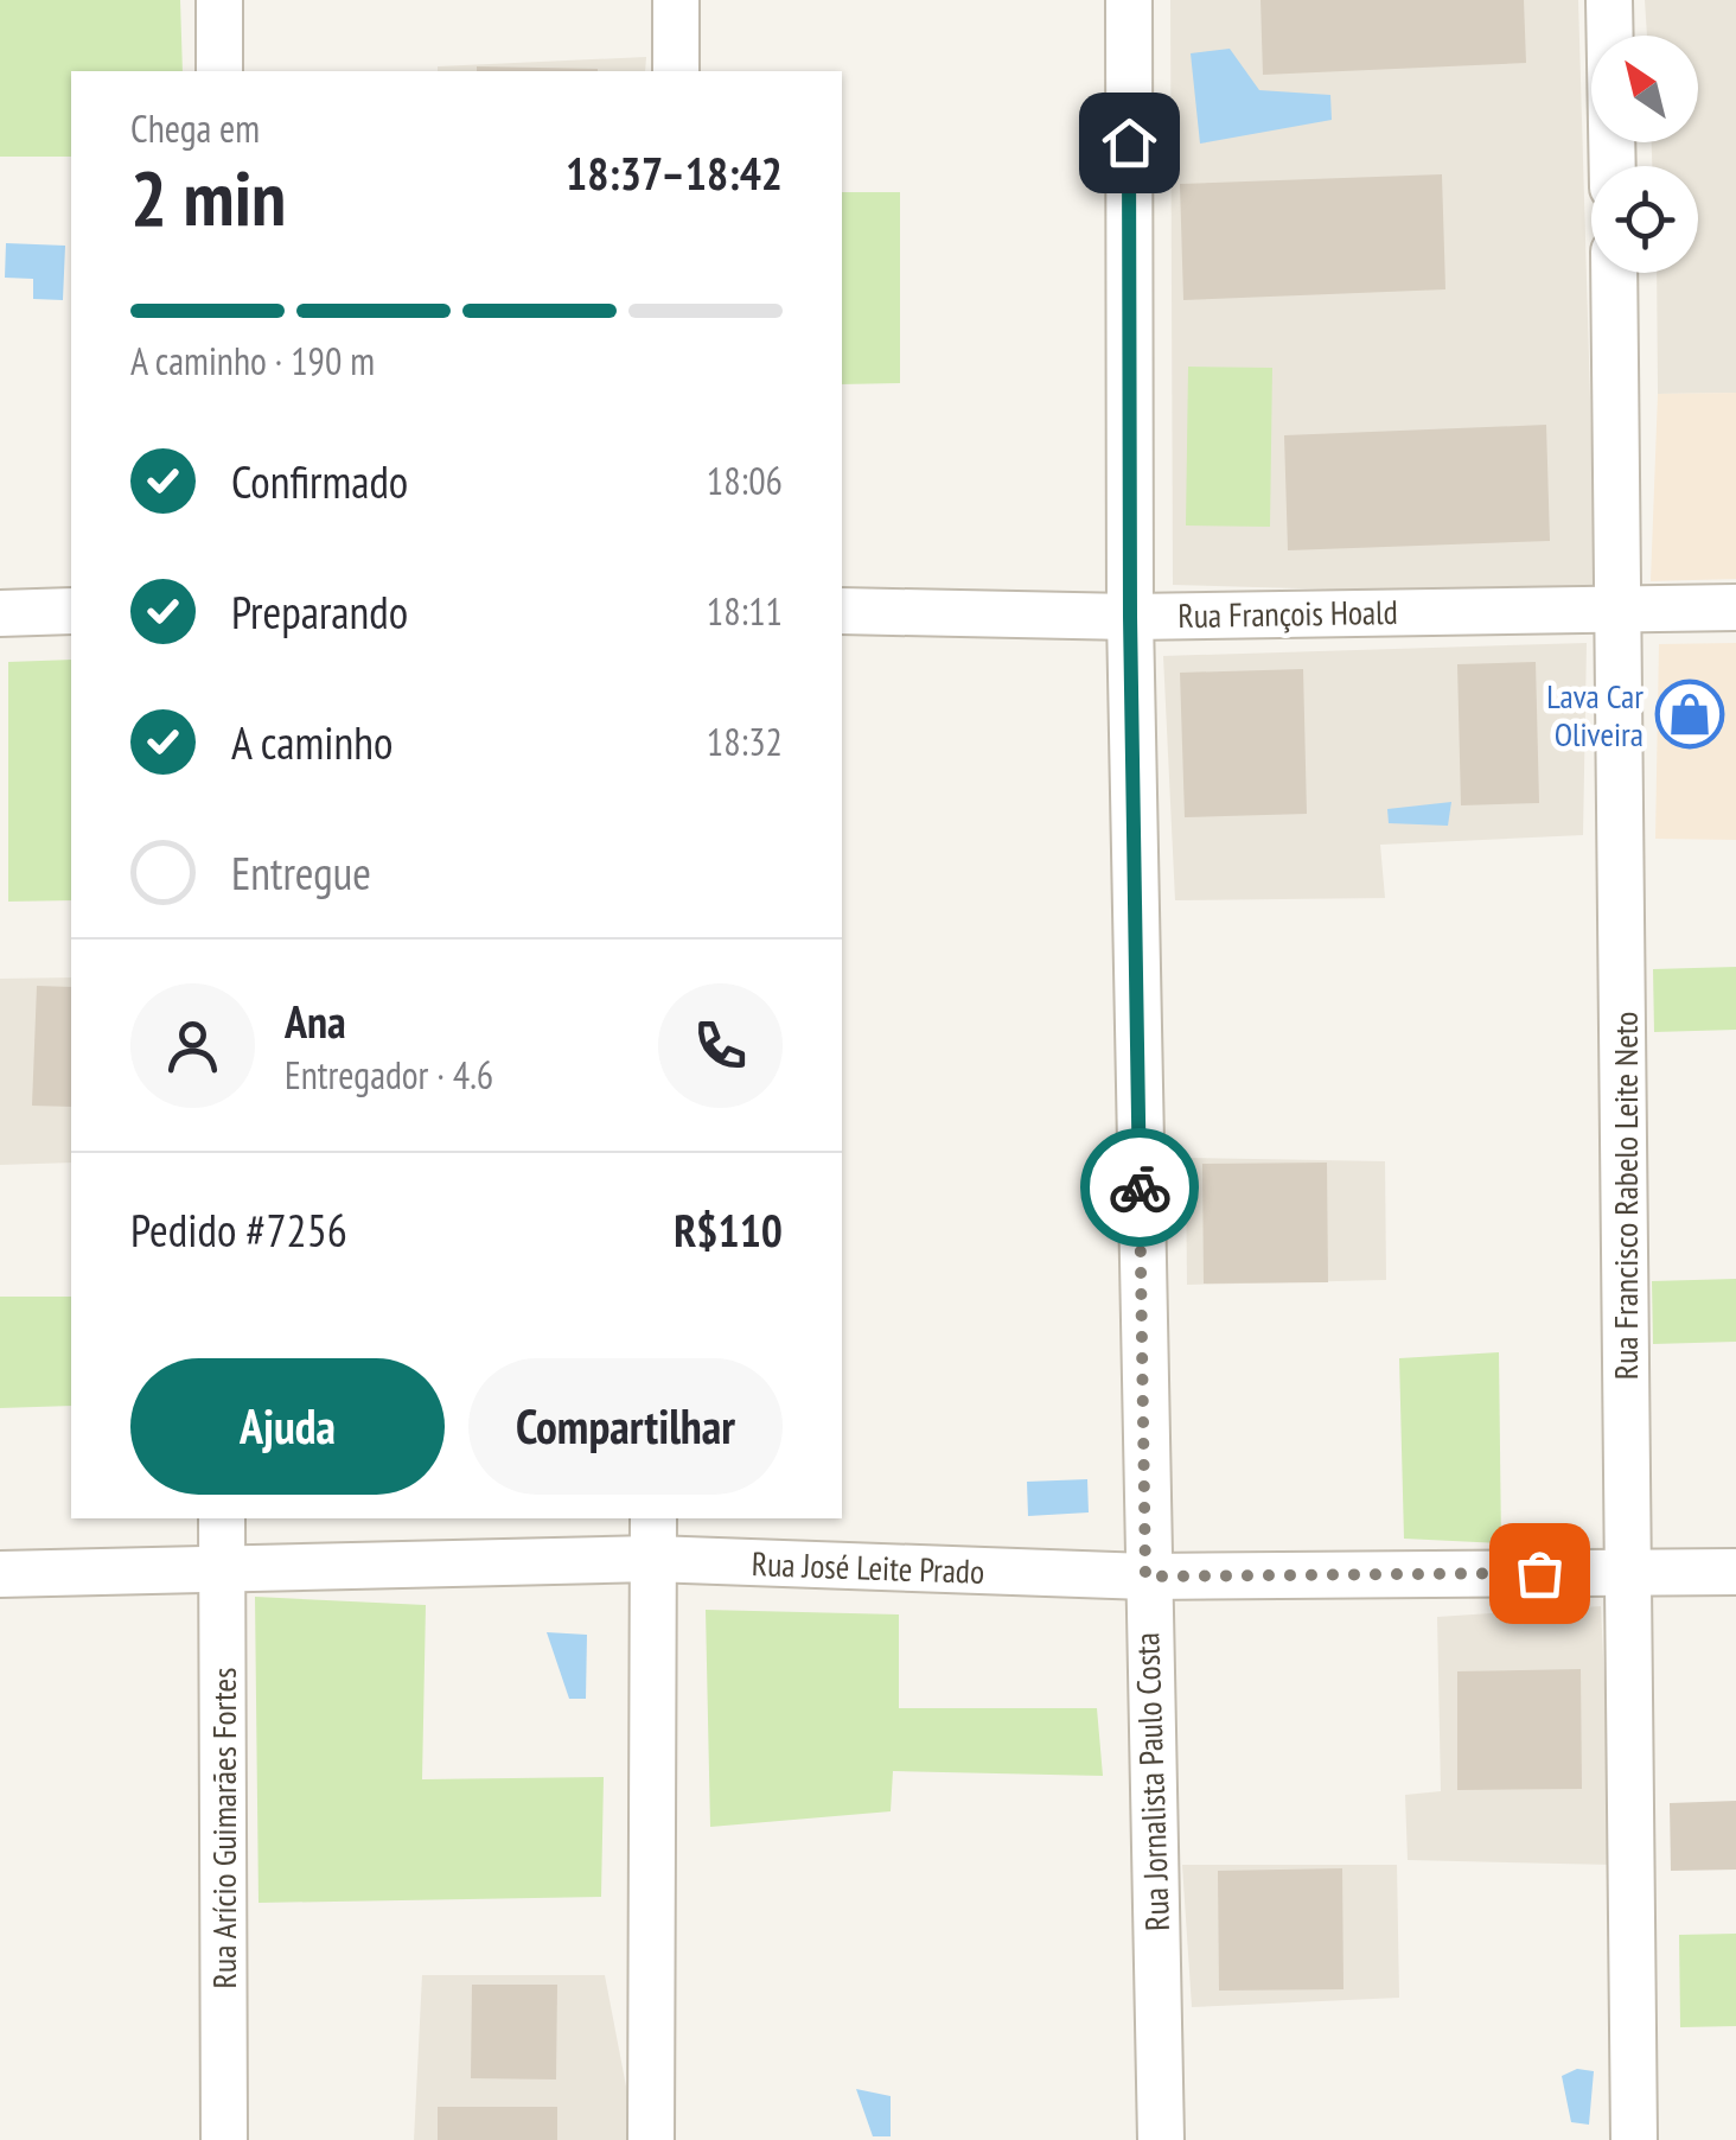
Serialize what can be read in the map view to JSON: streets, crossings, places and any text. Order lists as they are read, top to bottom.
{
  "streets": {
    "street": [
      "Rua François Hoald",
      "Rua Francisco Rabelo Leite Neto",
      "Rua José Leite Prado",
      "Rua Jornalista Paulo Costa",
      "Rua Arício Guimarães Fortes"
    ]
  },
  "crossings": [
    ["Rua François Hoald", "Rua Francisco Rabelo Leite Neto"],
    ["Rua François Hoald", "Rua Jornalista Paulo Costa"],
    ["Rua Francisco Rabelo Leite Neto", "Rua José Leite Prado"],
    ["Rua José Leite Prado", "Rua Jornalista Paulo Costa"],
    ["Rua José Leite Prado", "Rua Arício Guimarães Fortes"]
  ],
  "places": {
    "shop": ["Lava Car Oliveira"]
  },
  "north": "top left",
  "page": {
    "heading": ["2 min", "Chega em", "18:37–18:42"],
    "panel": [
      "Ana",
      "Entregador · 4.6",
      "Pedido #7256",
      "R$110"
    ],
    "bar": "A caminho · 190 m",
    "list": [
      ["Confirmado", "18:06"],
      ["Preparando", "18:11"],
      ["A caminho", "18:32"],
      "Entregue"
    ],
    "buttons": ["Ajuda", "Compartilhar"]
  }
}
